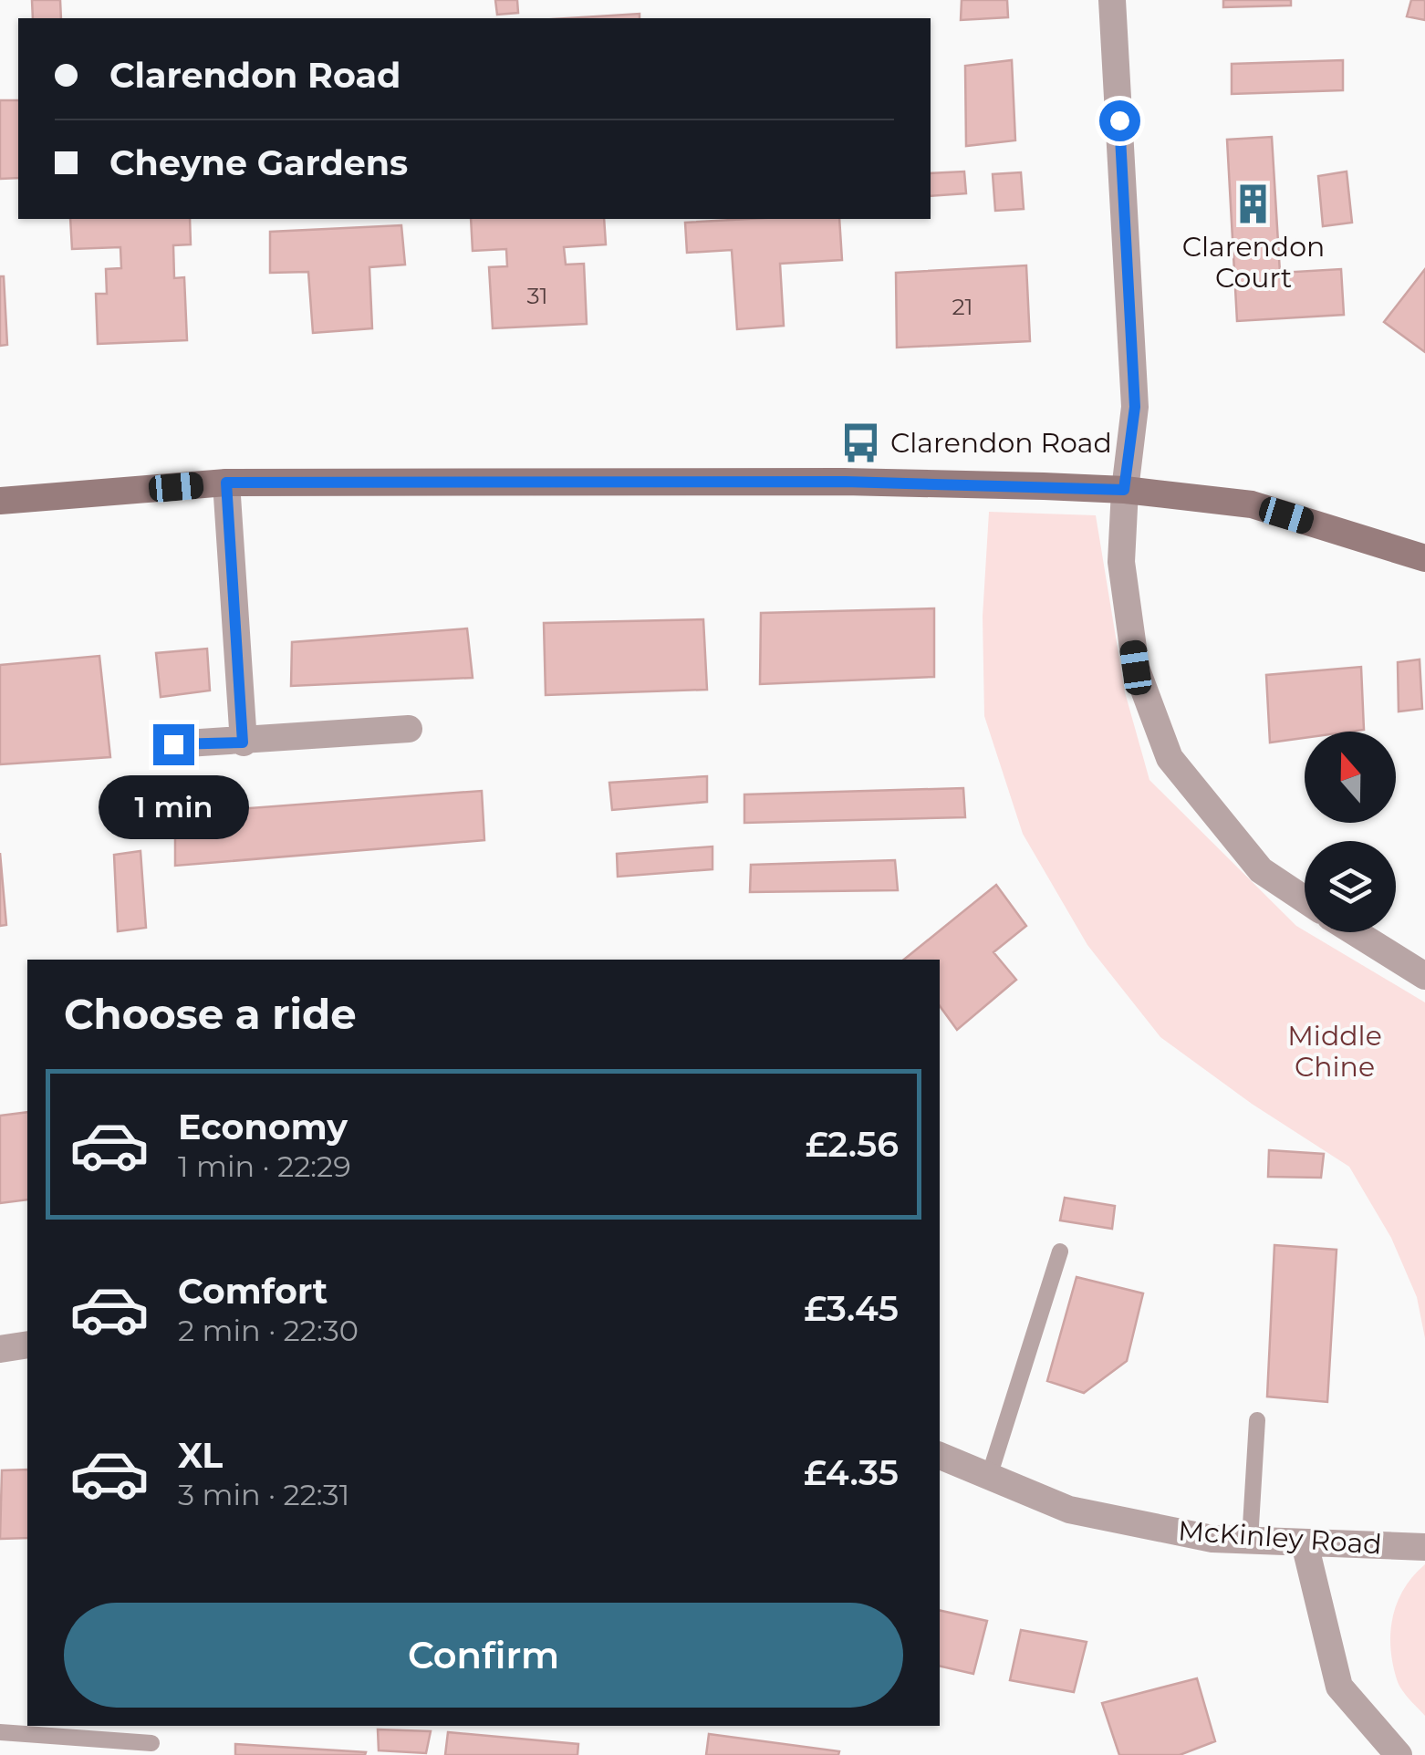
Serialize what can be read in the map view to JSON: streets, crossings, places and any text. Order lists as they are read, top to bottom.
{
  "streets": {
    "street": ["McKinley Road"]
  },
  "parks": ["Middle Chine"],
  "places": {
    "building": ["Clarendon Court"],
    "bus stop": ["Clarendon Road"]
  },
  "house_numbers": ["31", "21"],
  "north": "top",
  "page": {
    "banner": ["Clarendon Road", "Cheyne Gardens"],
    "bubble": "1 min",
    "heading": "Choose a ride",
    "list": [
      {
        "name": "Economy",
        "note": "1 min · 22:29",
        "value": "£2.56"
      },
      {
        "name": "Comfort",
        "note": "2 min · 22:30",
        "value": "£3.45"
      },
      {
        "name": "XL",
        "note": "3 min · 22:31",
        "value": "£4.35"
      }
    ],
    "buttons": "Confirm"
  }
}
